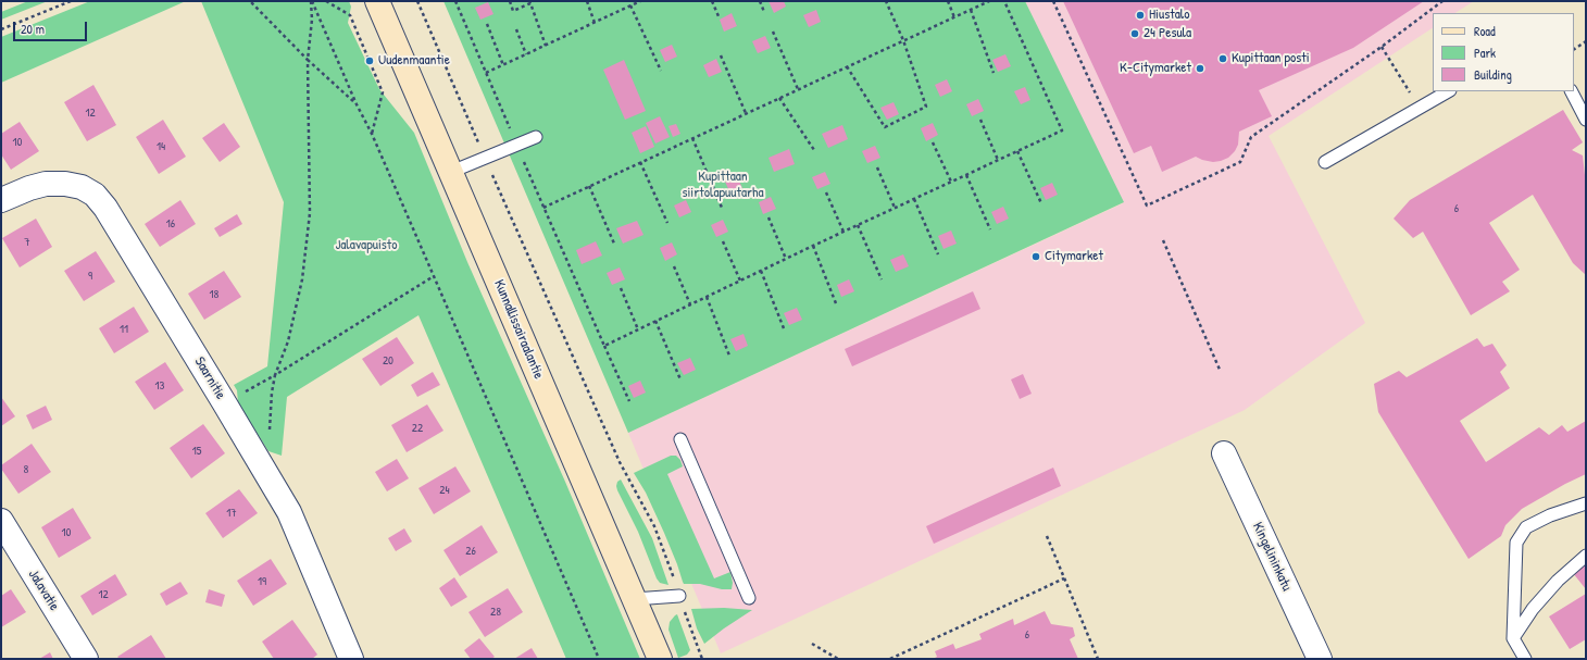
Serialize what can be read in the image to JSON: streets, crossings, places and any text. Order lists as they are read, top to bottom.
{
  "streets": {
    "street": [
      "Kunnallissairaalantie",
      "Saarnitie",
      "Kingelininkatu",
      "Jalavatie"
    ]
  },
  "parks": ["Kupittaan siirtolapuutarha", "Jalavapuisto"],
  "places": [
    "Hiustalo",
    "24 Pesula",
    "Kupittaan posti",
    "Uudenmaantie",
    "K-Citymarket",
    "Citymarket"
  ],
  "house_numbers": [
    "12",
    "10",
    "14",
    "6",
    "16",
    "7",
    "9",
    "18",
    "11",
    "20",
    "13",
    "22",
    "15",
    "8",
    "24",
    "17",
    "10",
    "26",
    "19",
    "12",
    "28",
    "6"
  ],
  "legend": ["Road", "Park", "Building"],
  "scale_bar": "20 m"
}
